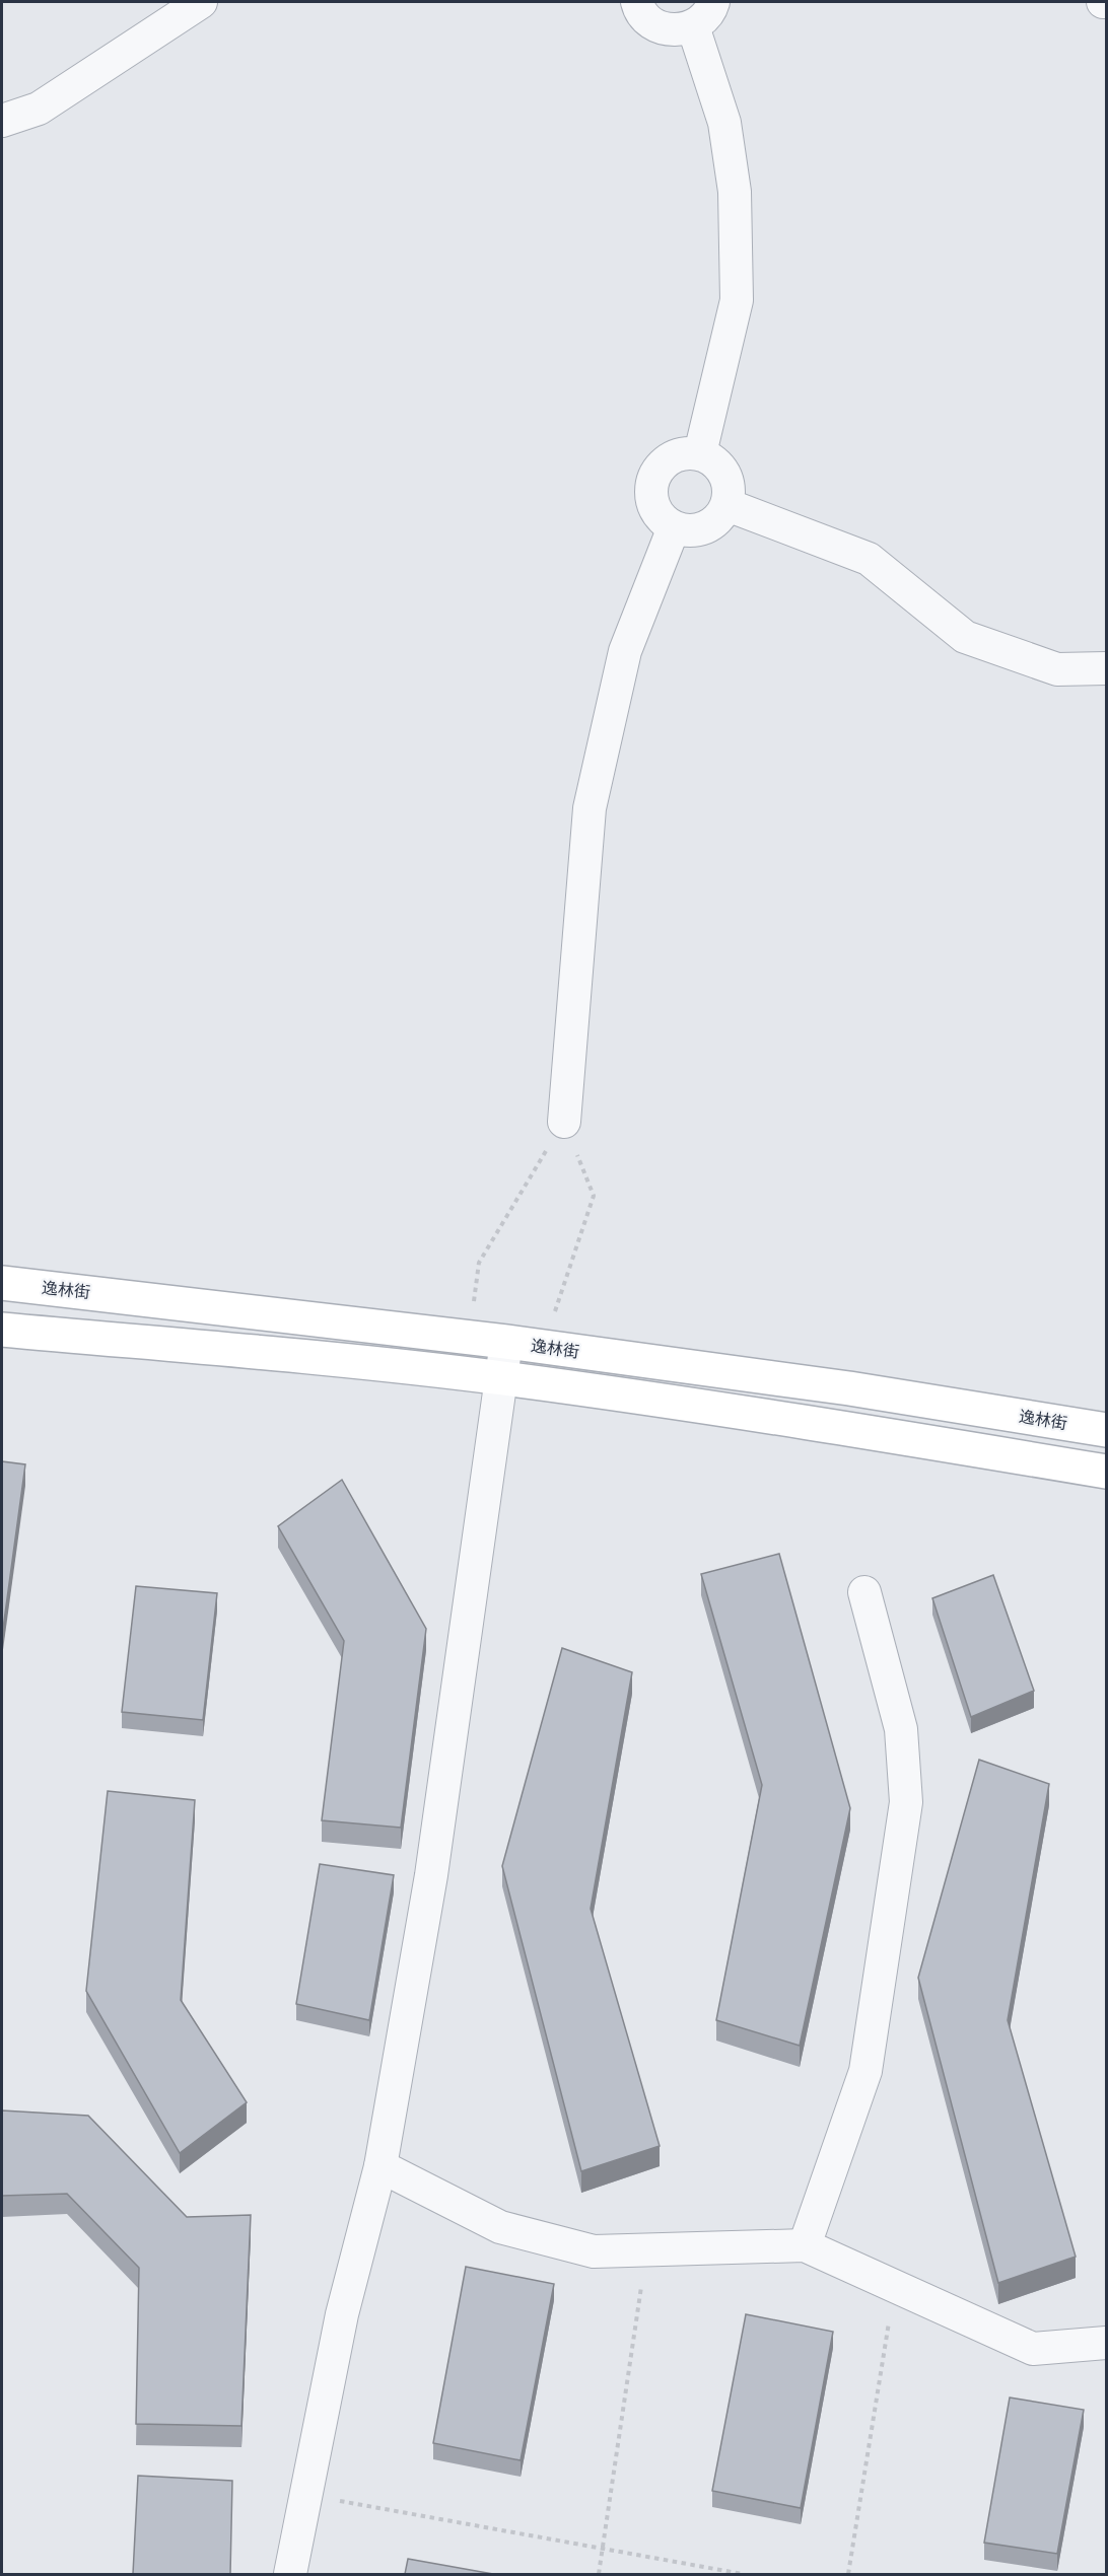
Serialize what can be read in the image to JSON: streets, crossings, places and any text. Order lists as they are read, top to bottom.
{
  "streets": {
    "street": ["逸林街"]
  }
}
